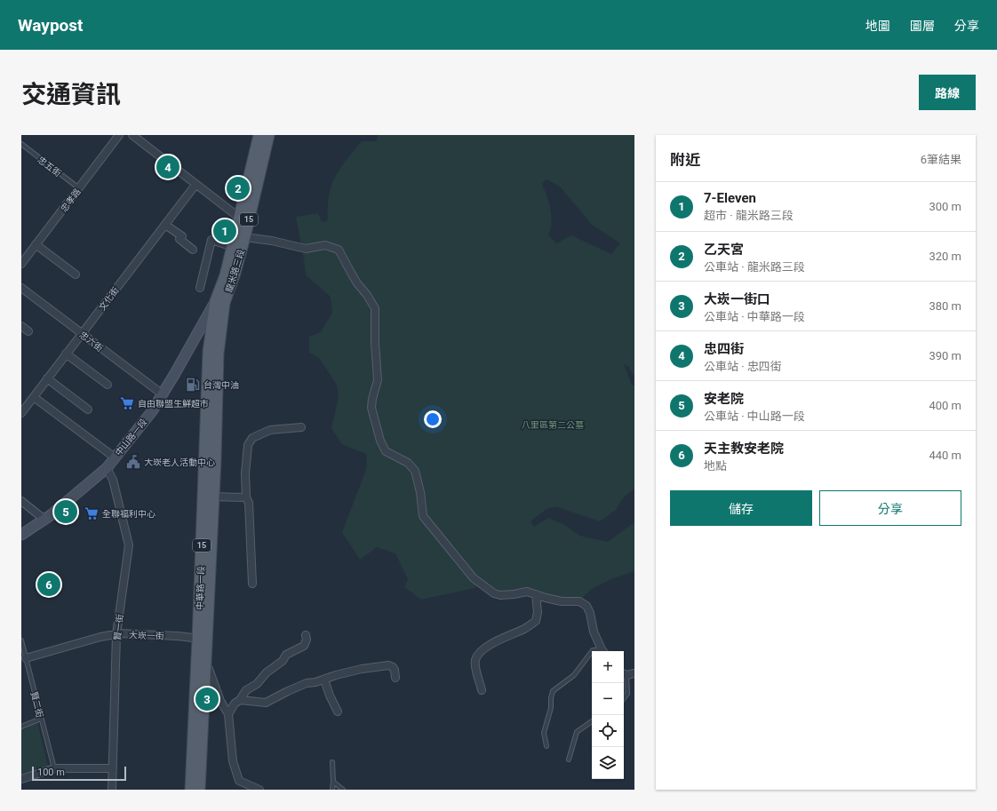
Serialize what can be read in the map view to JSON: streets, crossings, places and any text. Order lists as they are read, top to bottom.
{
  "streets": {
    "main road": [
      "15",
      "龍米路三段",
      "中山路一段",
      "中華路一段"
    ],
    "street": [
      "忠孝路",
      "文化街",
      "忠六街",
      "賢一街",
      "大崁一街"
    ],
    "lane": ["忠五街", "賢二街"]
  },
  "crossings": [
    ["忠五街", "忠孝路"],
    ["龍米路三段", "中山路一段"],
    ["龍米路三段", "中華路一段"],
    ["文化街", "忠六街"],
    ["忠六街", "中山路一段"],
    ["中山路一段", "中華路一段"],
    ["中山路一段", "賢一街"],
    ["中華路一段", "大崁一街"],
    ["賢一街", "大崁一街"],
    ["大崁一街", "賢二街"]
  ],
  "parks": ["八里區第二公墓"],
  "places": {
    "fuel station": ["台灣中油"],
    "supermarket": ["自由聯盟生鮮超市", "全聯福利中心"],
    "public building": ["大崁老人活動中心"]
  },
  "scale_bar": "100 m",
  "page": {
    "header": "Waypost",
    "nav": ["地圖", "圖層", "分享"],
    "title": "交通資訊",
    "buttons": [
      "路線",
      ["儲存", "分享"]
    ],
    "heading": ["附近", "6筆結果"],
    "pins": [
      "4",
      "2",
      "1",
      "5",
      "6",
      "3"
    ],
    "list": [
      {
        "mark": "1",
        "name": "7-Eleven",
        "note": "超市 · 龍米路三段",
        "value": "300 m"
      },
      {
        "mark": "2",
        "name": "乙天宮",
        "note": "公車站 · 龍米路三段",
        "value": "320 m"
      },
      {
        "mark": "3",
        "name": "大崁一街口",
        "note": "公車站 · 中華路一段",
        "value": "380 m"
      },
      {
        "mark": "4",
        "name": "忠四街",
        "note": "公車站 · 忠四街",
        "value": "390 m"
      },
      {
        "mark": "5",
        "name": "安老院",
        "note": "公車站 · 中山路一段",
        "value": "400 m"
      },
      {
        "mark": "6",
        "name": "天主教安老院",
        "note": "地點",
        "value": "440 m"
      }
    ],
    "map_buttons": ["+", "−"],
    "scale": "100 m"
  }
}
